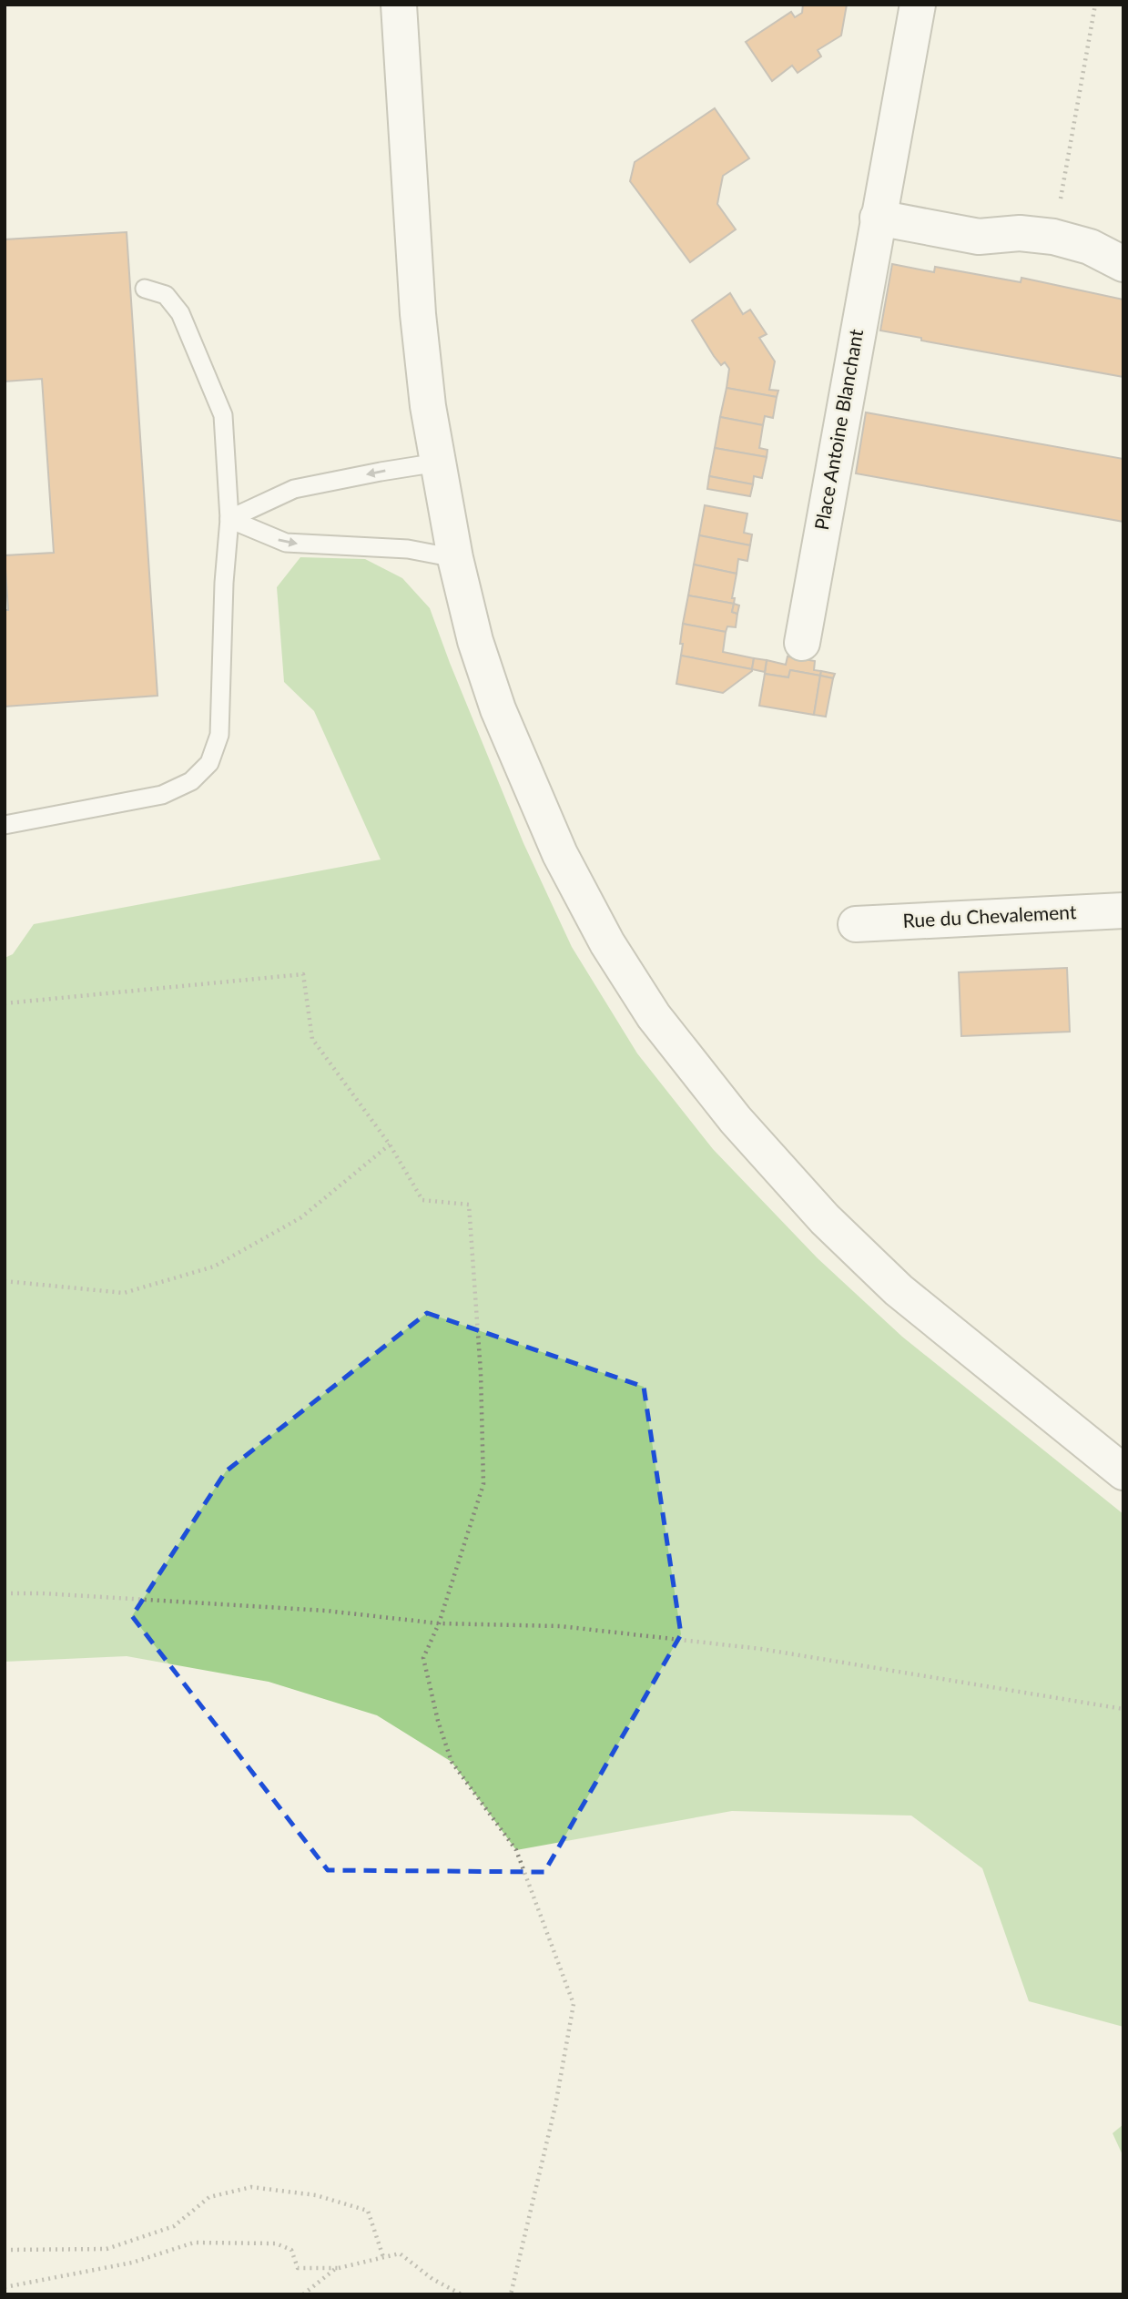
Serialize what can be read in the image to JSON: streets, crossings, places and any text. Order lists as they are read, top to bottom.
{
  "streets": {
    "main road": ["Place Antoine Blanchant", "Rue du Chevalement"]
  }
}
